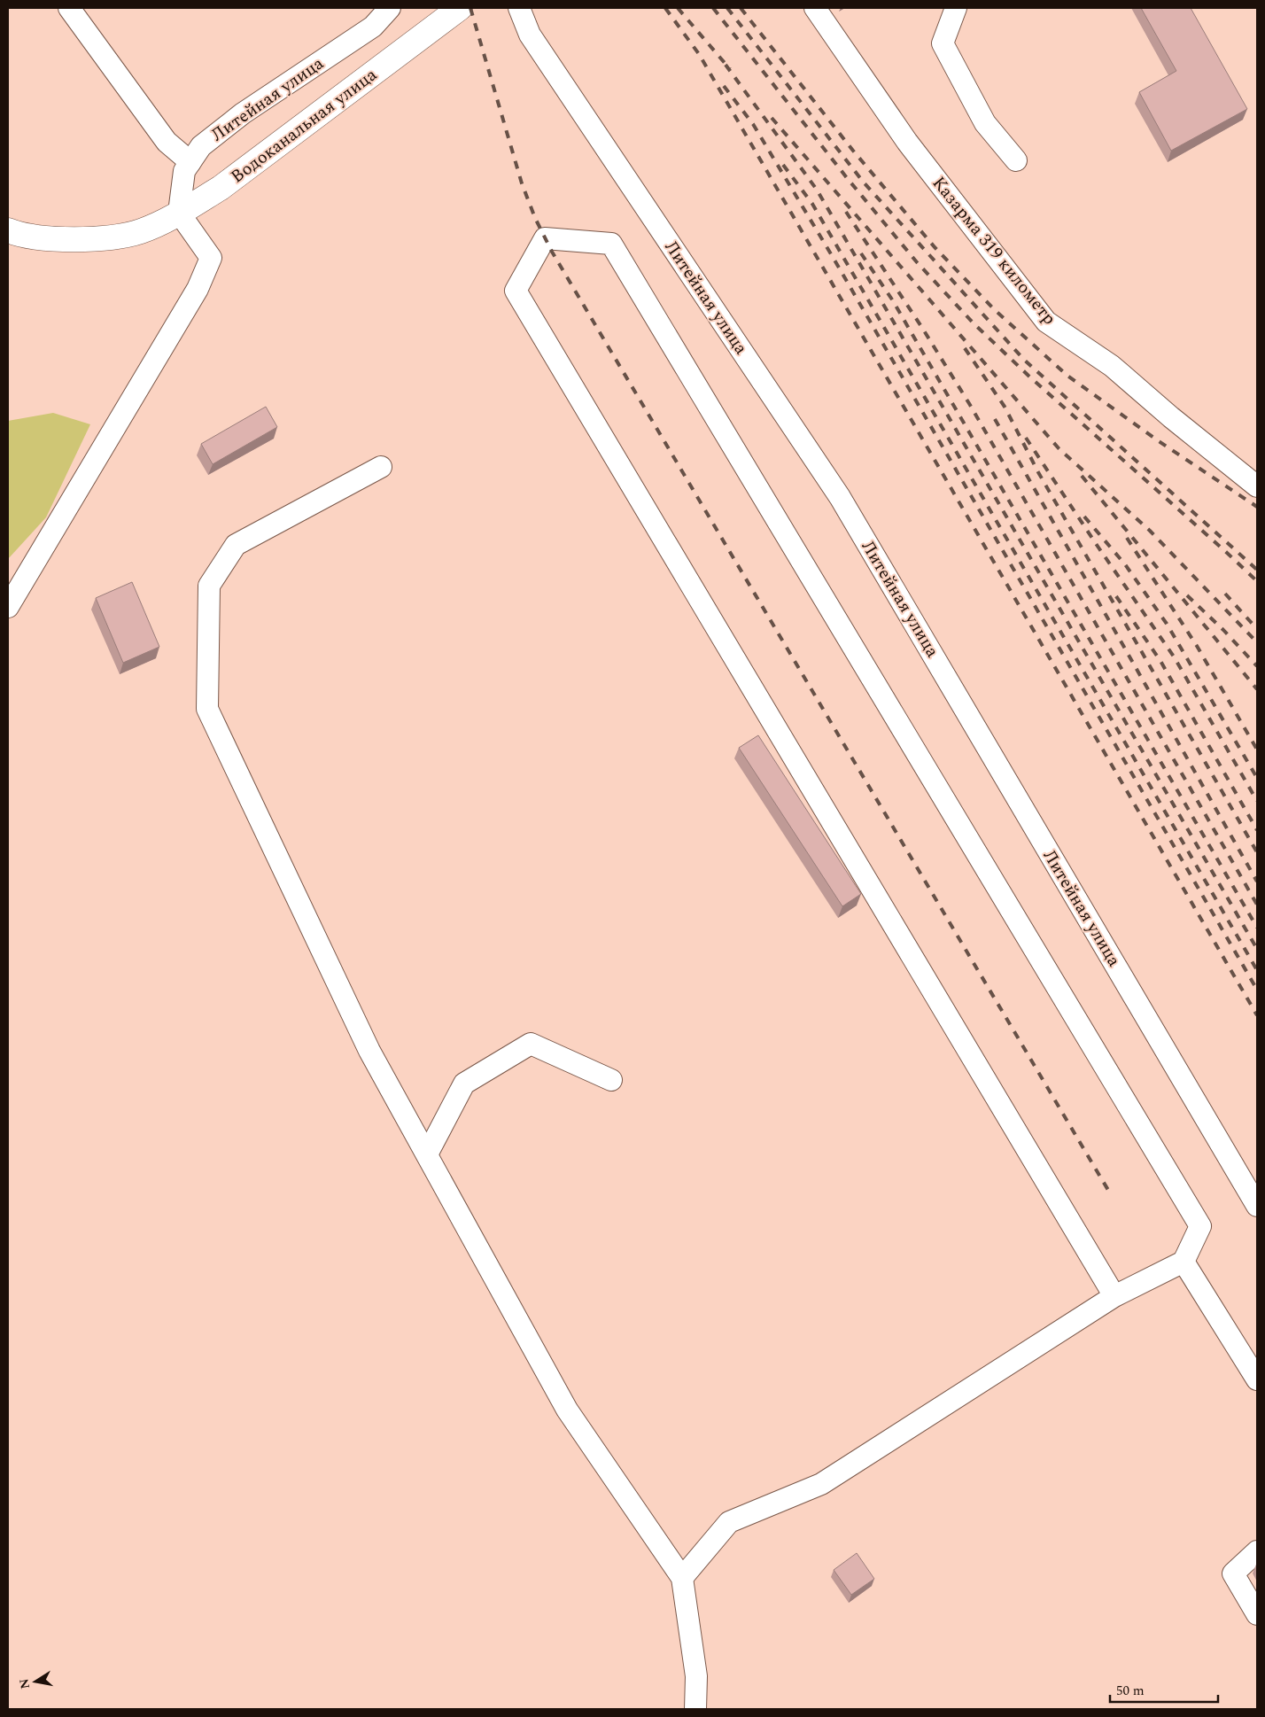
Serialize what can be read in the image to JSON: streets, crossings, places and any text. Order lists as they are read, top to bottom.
{
  "streets": {
    "main road": ["Водоканальная улица"],
    "lane": ["Литейная улица", "Казарма 319 километр"]
  },
  "crossings": [
    ["Литейная улица", "Водоканальная улица"]
  ],
  "scale_bar": "50 m",
  "north": "left"
}
